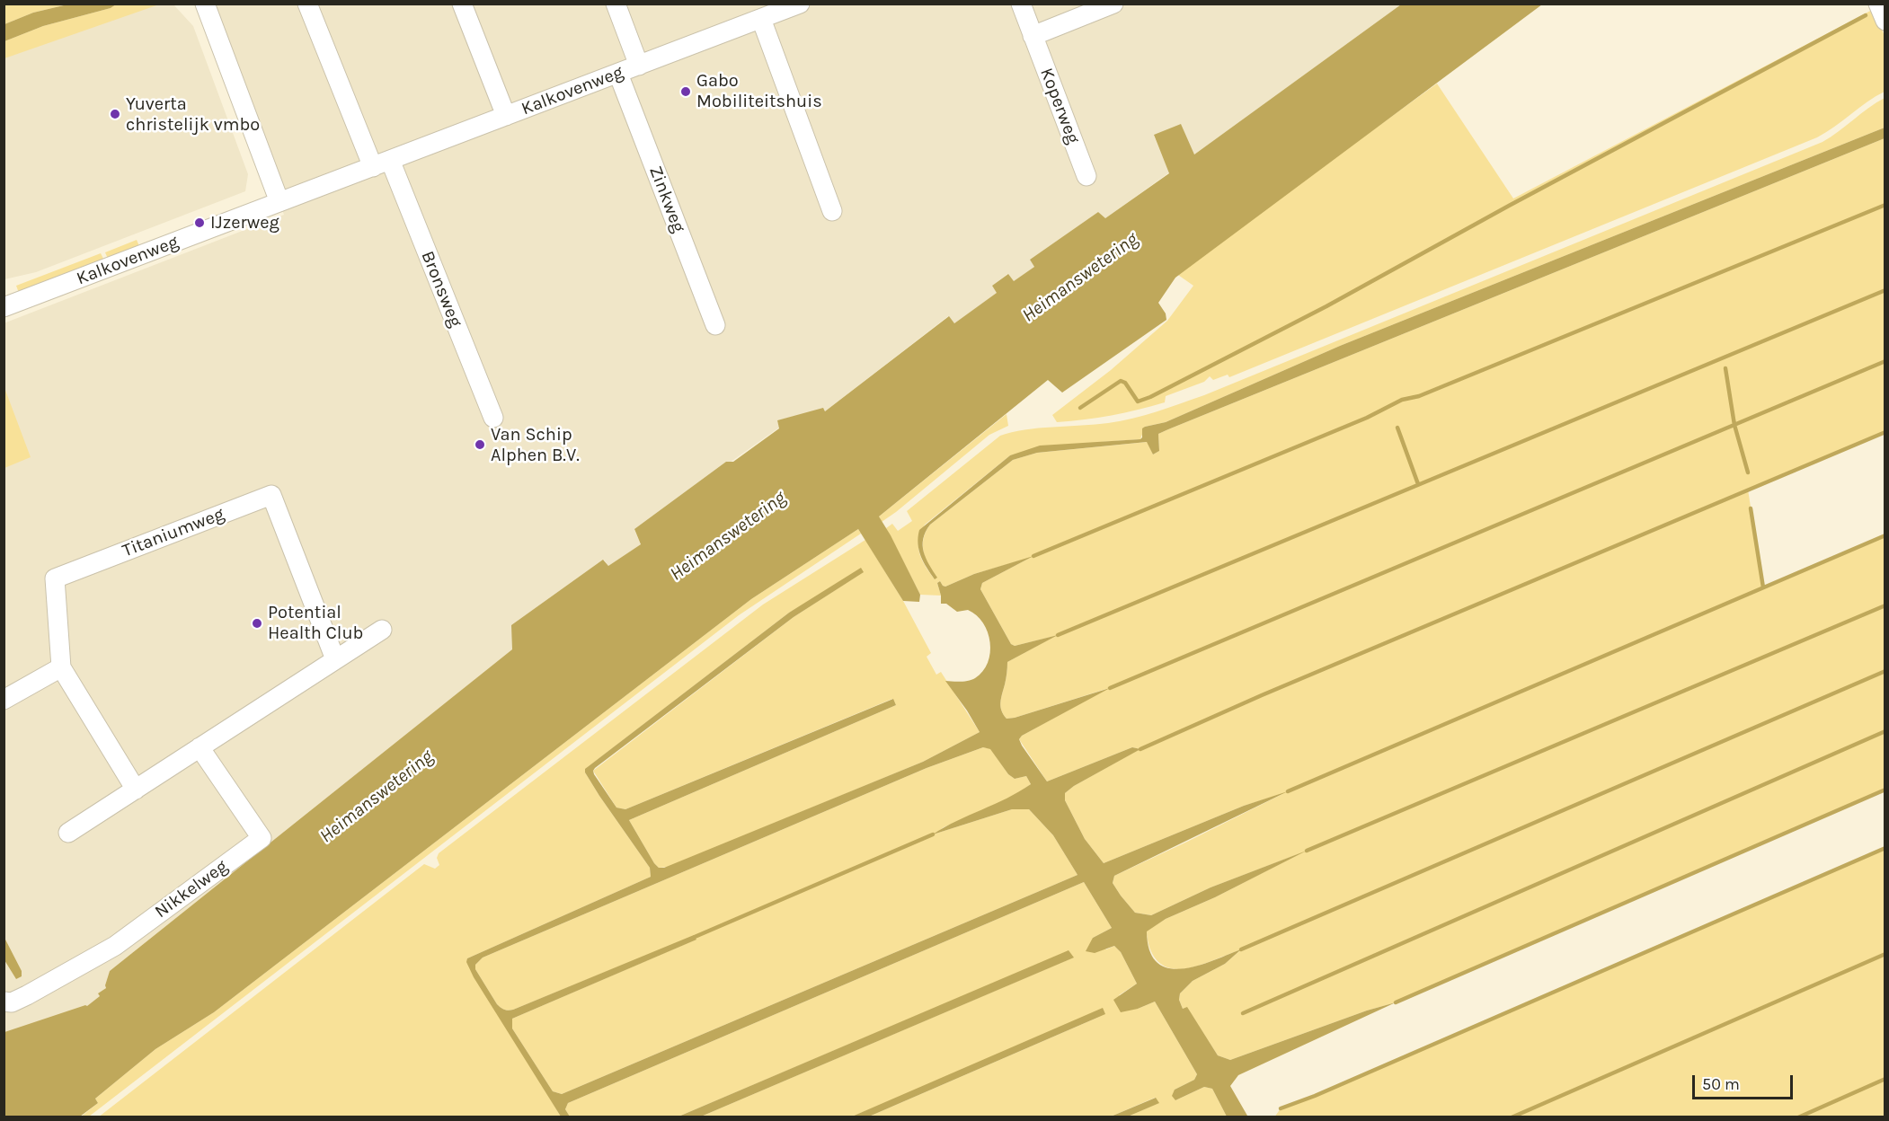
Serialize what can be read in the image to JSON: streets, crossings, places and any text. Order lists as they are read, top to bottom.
{
  "streets": {
    "street": [
      "Kalkovenweg",
      "Koperweg",
      "Zinkweg",
      "Bronsweg",
      "Titaniumweg",
      "Nikkelweg"
    ]
  },
  "crossings": [
    ["Kalkovenweg", "Zinkweg"],
    ["Kalkovenweg", "Bronsweg"]
  ],
  "water": ["Heimanswetering"],
  "places": [
    "Gabo Mobiliteitshuis",
    "Yuverta christelijk vmbo",
    "IJzerweg",
    "Van Schip Alphen B.V.",
    "Potential Health Club"
  ],
  "scale_bar": "50 m"
}
